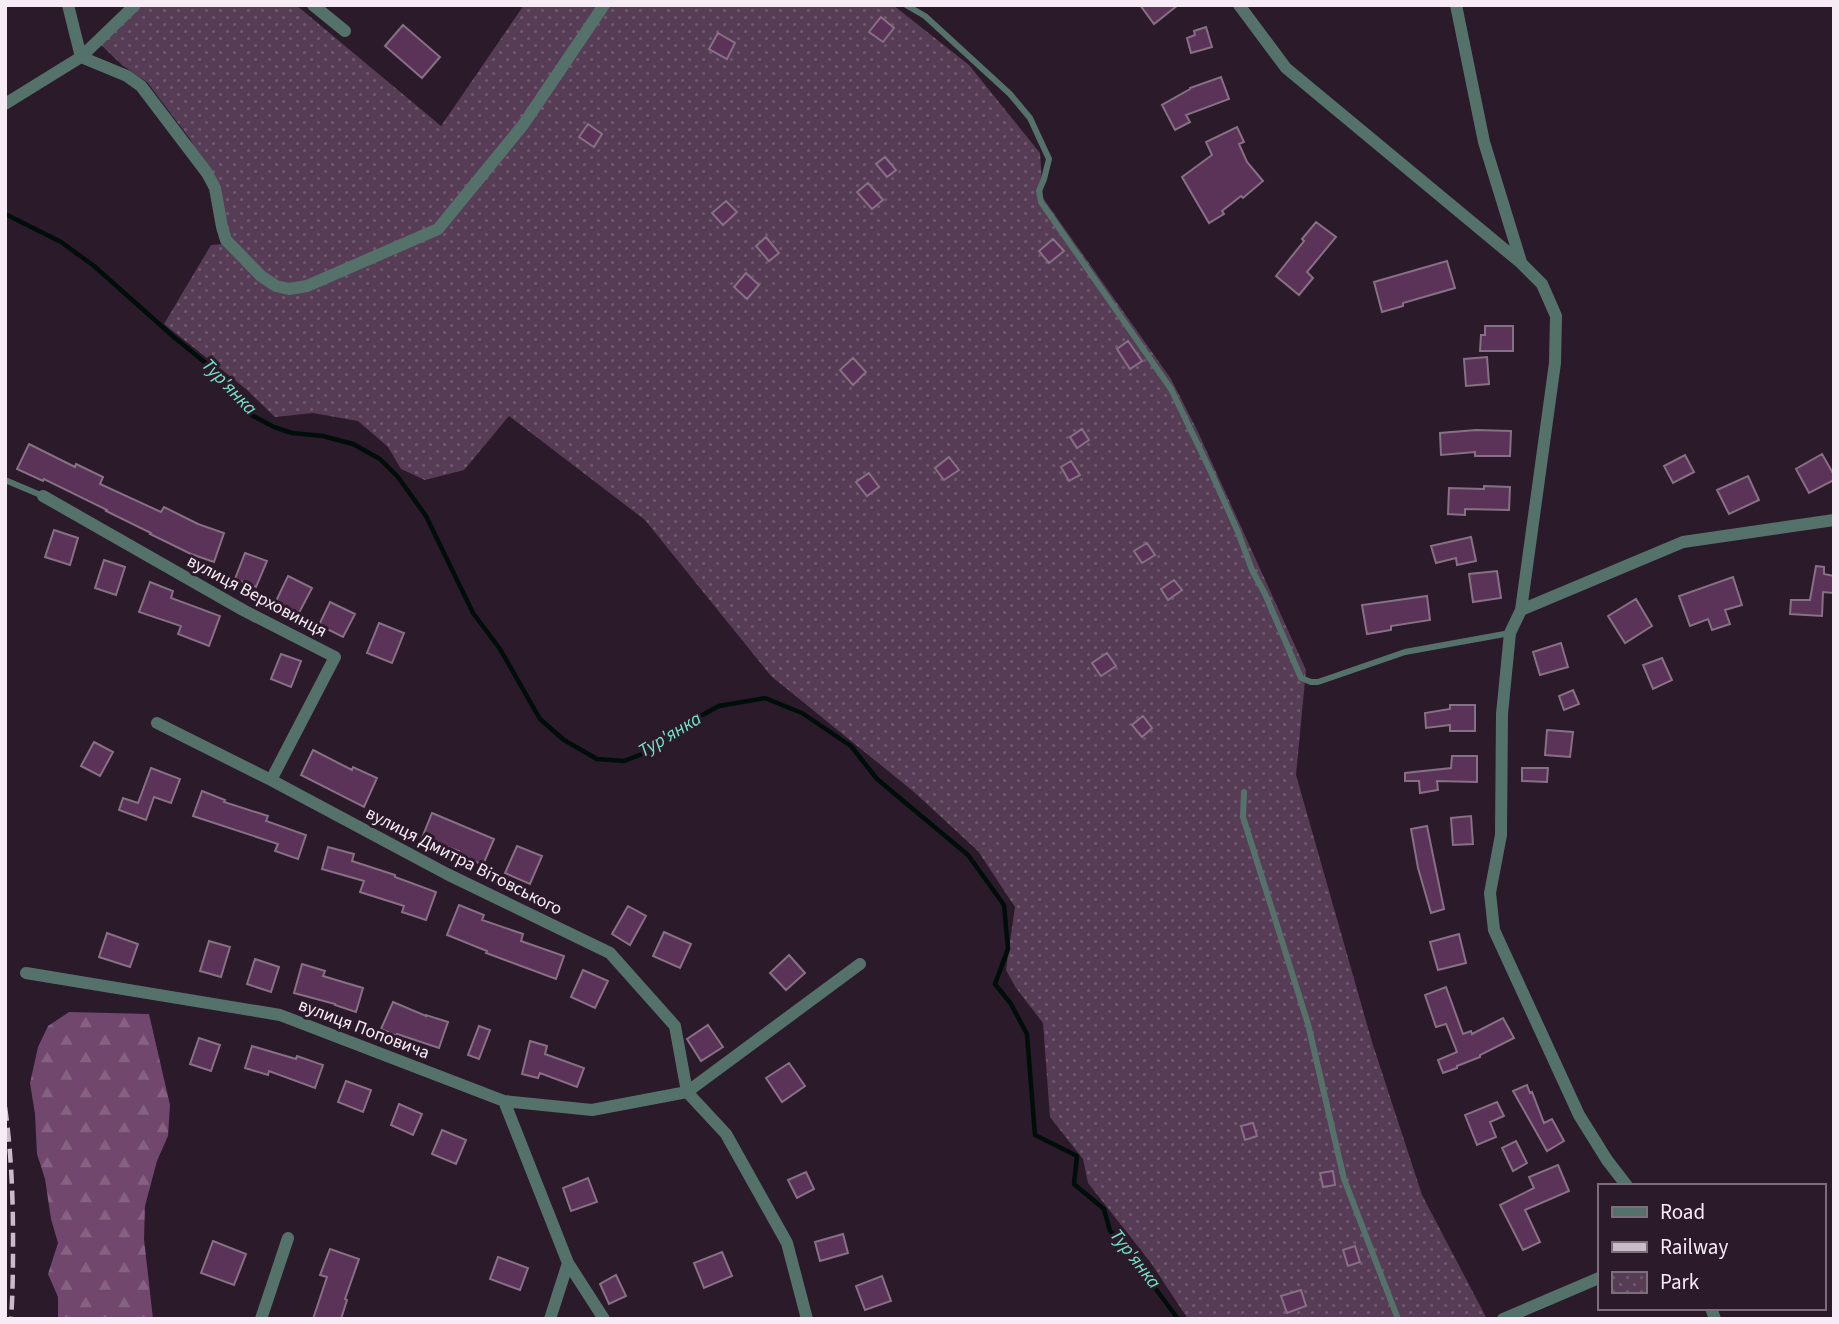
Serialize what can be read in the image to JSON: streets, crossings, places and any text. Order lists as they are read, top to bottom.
{
  "streets": {
    "street": ["вулиця Верховинця", "вулиця Дмитра Вітовського", "вулиця Поповича"]
  },
  "crossings": [
    ["вулиця Верховинця", "вулиця Дмитра Вітовського"],
    ["вулиця Дмитра Вітовського", "вулиця Поповича"]
  ],
  "water": ["Тур'янка"],
  "legend": ["Road", "Railway", "Park"]
}
